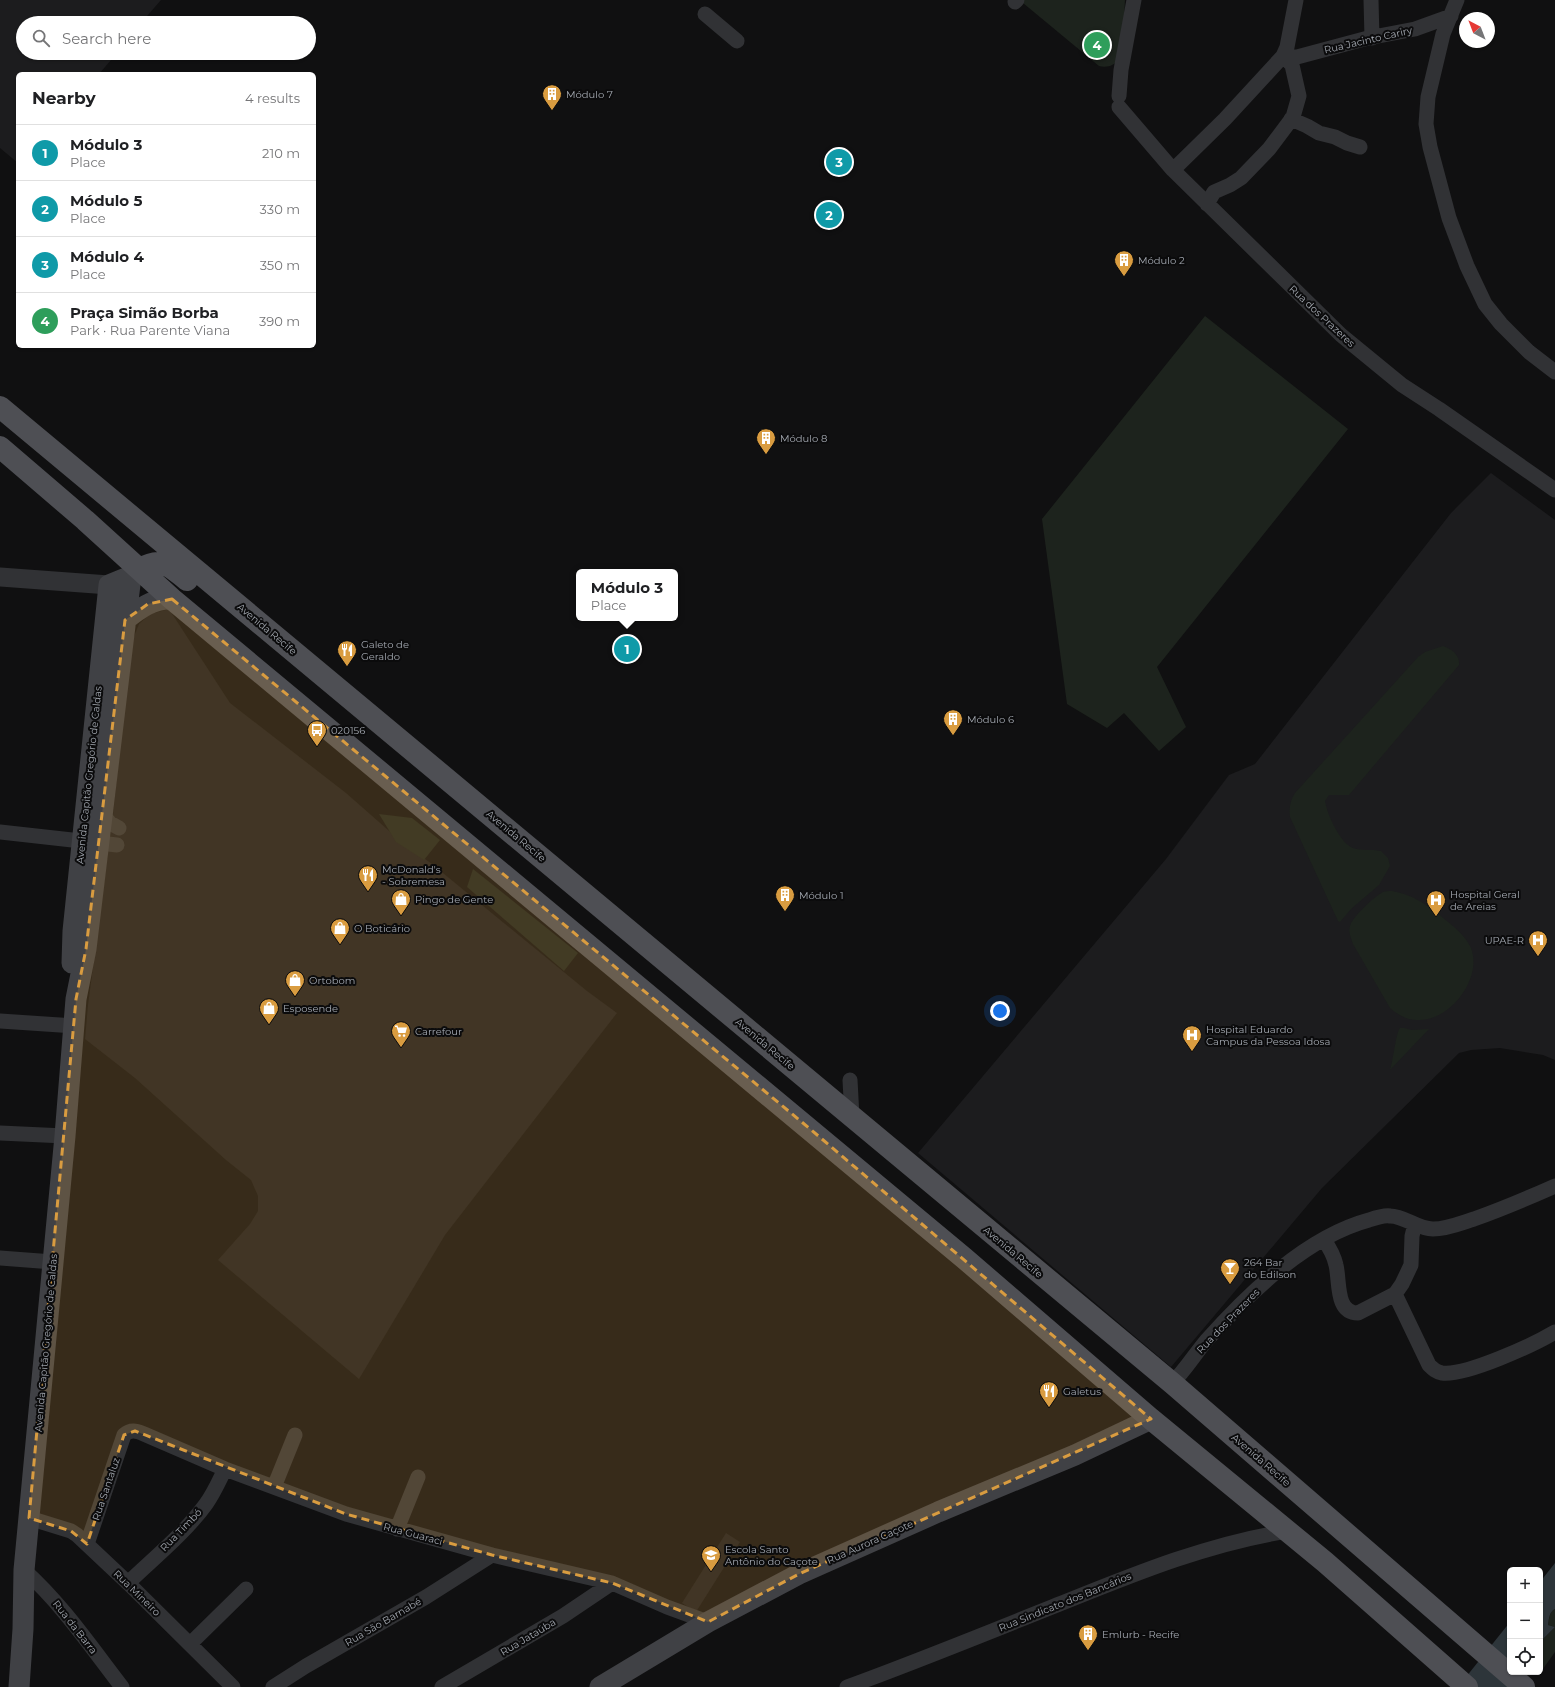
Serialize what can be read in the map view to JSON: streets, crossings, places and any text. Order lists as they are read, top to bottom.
{
  "streets": {
    "main road": ["Avenida Recife", "Avenida Capitão Gregório de Caldas", "Rua Aurora Caçote"],
    "street": [
      "Rua Jacinto Cariry",
      "Rua dos Prazeres",
      "Rua Santaluz",
      "Rua Timbó",
      "Rua Guaraci",
      "Rua Mineiro",
      "Rua Sindicato dos Bancários",
      "Rua São Barnabé",
      "Rua da Barra",
      "Rua Jataúba"
    ]
  },
  "crossings": [
    ["Rua dos Prazeres", "Avenida Recife"],
    ["Avenida Capitão Gregório de Caldas", "Rua Mineiro"],
    ["Avenida Capitão Gregório de Caldas", "Rua da Barra"],
    ["Rua Santaluz", "Rua Guaraci"],
    ["Rua Santaluz", "Rua Mineiro"],
    ["Rua Timbó", "Rua Guaraci"],
    ["Rua Timbó", "Rua Mineiro"],
    ["Rua Guaraci", "Rua Aurora Caçote"],
    ["Rua Guaraci", "Rua São Barnabé"],
    ["Rua Guaraci", "Rua Jataúba"]
  ],
  "places": {
    "building": [
      "Módulo 7",
      "Módulo 2",
      "Módulo 8",
      "Módulo 6",
      "Módulo 1",
      "Emlurb - Recife"
    ],
    "restaurant": ["Galeto de Geraldo", "McDonald's - Sobremesa", "Galetus"],
    "bus stop": ["020156"],
    "shop": [
      "Pingo de Gente",
      "O Boticário",
      "Ortobom",
      "Esposende"
    ],
    "hospital": ["Hospital Geral de Areias", "UPAE-R", "Hospital Eduardo Campus da Pessoa Idosa"],
    "supermarket": ["Carrefour"],
    "bar": ["264 Bar do Edilson"],
    "school or university": ["Escola Santo Antônio do Caçote"]
  },
  "north": "top left",
  "page": {
    "search": "Search here",
    "pins": [
      "4",
      "3",
      "2",
      "1"
    ],
    "heading": ["Nearby", "4 results"],
    "list": [
      {
        "mark": "1",
        "name": "Módulo 3",
        "note": "Place",
        "value": "210 m"
      },
      {
        "mark": "2",
        "name": "Módulo 5",
        "note": "Place",
        "value": "330 m"
      },
      {
        "mark": "3",
        "name": "Módulo 4",
        "note": "Place",
        "value": "350 m"
      },
      {
        "mark": "4",
        "name": "Praça Simão Borba",
        "note": "Park · Rua Parente Viana",
        "value": "390 m"
      }
    ],
    "popup": ["Módulo 3", "Place"],
    "map_buttons": ["+", "−"]
  }
}
